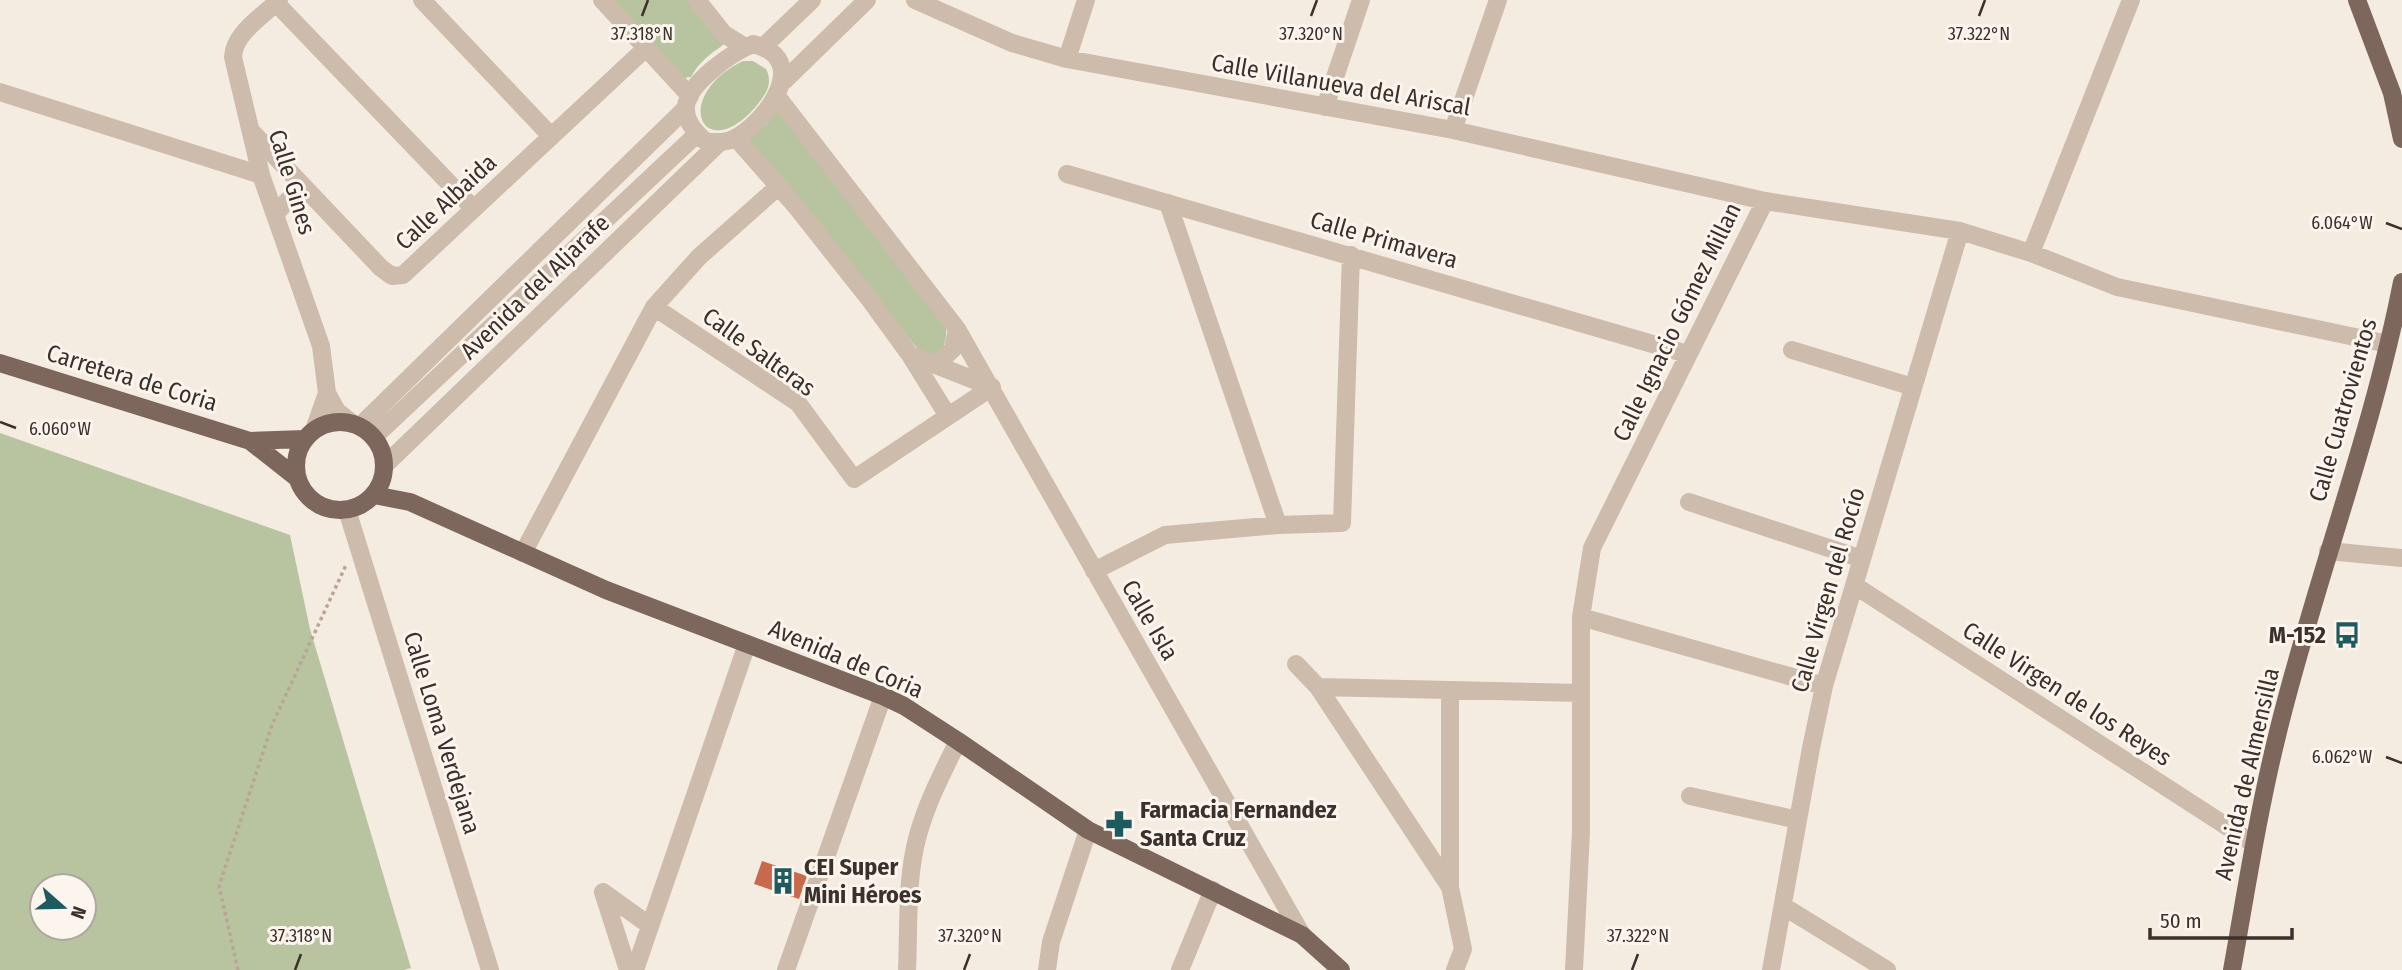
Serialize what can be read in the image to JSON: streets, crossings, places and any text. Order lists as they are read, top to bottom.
{
  "streets": {
    "main road": [
      "Carretera de Coria",
      "Calle Cuatrovientos",
      "Avenida de Coria",
      "Avenida de Almensilla"
    ],
    "street": [
      "Calle Villanueva del Ariscal",
      "Calle Gines",
      "Calle Albaida",
      "Calle Primavera",
      "Avenida del Aljarafe",
      "Calle Ignacio Gómez Millan",
      "Calle Salteras",
      "Calle Virgen del Rocío",
      "Calle Isla",
      "Calle Virgen de los Reyes",
      "Calle Loma Verdejana"
    ]
  },
  "crossings": [
    ["Calle Villanueva del Ariscal", "Calle Ignacio Gómez Millan"],
    ["Calle Gines", "Calle Albaida"],
    ["Calle Primavera", "Calle Ignacio Gómez Millan"],
    ["Avenida del Aljarafe", "Carretera de Coria"],
    ["Avenida del Aljarafe", "Calle Isla"],
    ["Avenida del Aljarafe", "Avenida de Coria"],
    ["Avenida del Aljarafe", "Calle Loma Verdejana"],
    ["Calle Ignacio Gómez Millan", "Calle Cuatrovientos"],
    ["Calle Ignacio Gómez Millan", "Calle Virgen del Rocío"],
    ["Calle Salteras", "Calle Isla"],
    ["Carretera de Coria", "Avenida de Coria"],
    ["Carretera de Coria", "Calle Loma Verdejana"],
    ["Calle Cuatrovientos", "Avenida de Almensilla"],
    ["Calle Virgen del Rocío", "Calle Virgen de los Reyes"],
    ["Calle Isla", "Avenida de Coria"],
    ["Avenida de Coria", "Calle Loma Verdejana"],
    ["Calle Virgen de los Reyes", "Avenida de Almensilla"]
  ],
  "places": {
    "bus stop": ["M-152"],
    "pharmacy": ["Farmacia Fernandez Santa Cruz"],
    "building": ["CEI Super Mini Héroes"]
  },
  "scale_bar": "50 m",
  "north": "right",
  "coordinates": [
    "37.318°N",
    "37.320°N",
    "37.322°N",
    "6.064°W",
    "6.060°W",
    "6.062°W"
  ]
}
